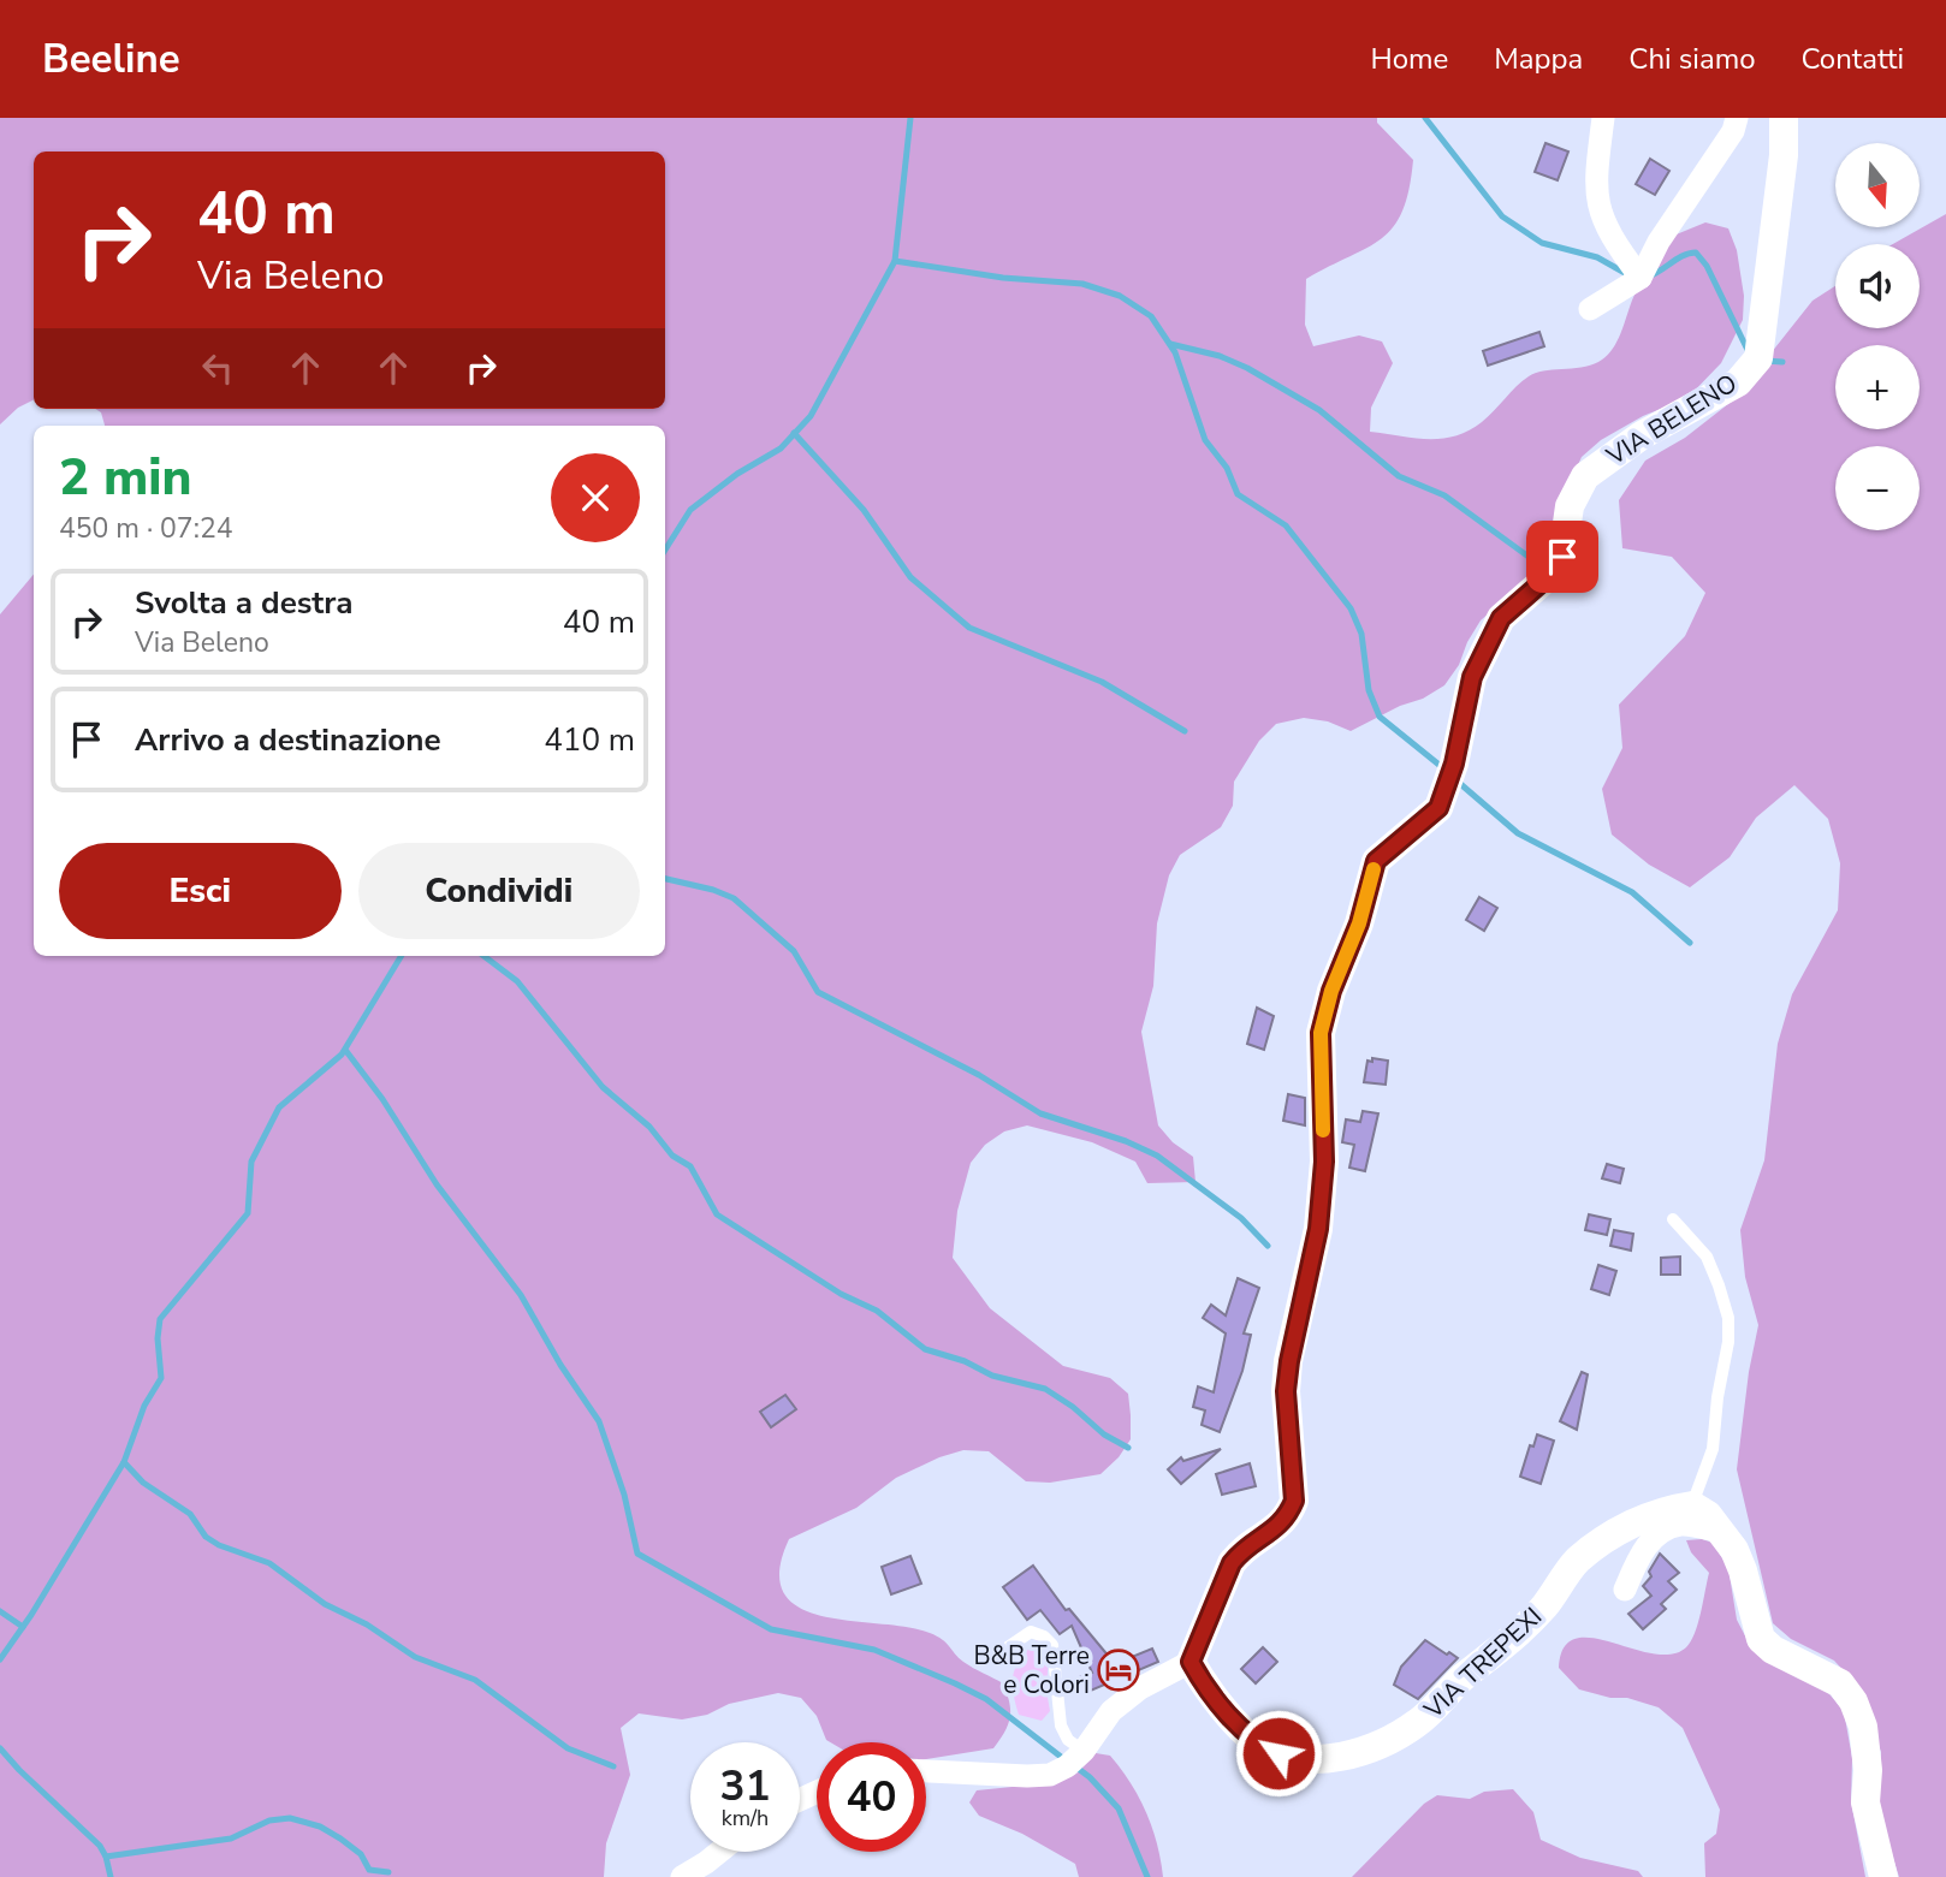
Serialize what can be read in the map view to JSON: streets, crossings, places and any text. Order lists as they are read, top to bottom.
{
  "streets": {
    "street": ["VIA BELENO", "VIA TREPEXI"]
  },
  "crossings": [
    ["VIA BELENO", "VIA TREPEXI"]
  ],
  "places": {
    "hotel": ["B&B Terre e Colori"]
  },
  "north": "bottom",
  "page": {
    "header": "Beeline",
    "nav": [
      "Home",
      "Mappa",
      "Chi siamo",
      "Contatti"
    ],
    "map_buttons": ["+", "−"],
    "turn": ["40 m", "Via Beleno"],
    "heading": ["2 min", "450 m · 07:24"],
    "list": [
      {
        "name": "Svolta a destra",
        "note": "Via Beleno",
        "value": "40 m"
      },
      {
        "name": "Arrivo a destinazione",
        "value": "410 m"
      }
    ],
    "buttons": ["Esci", "Condividi"],
    "speed": "31 km/h",
    "limit": "40"
  }
}
